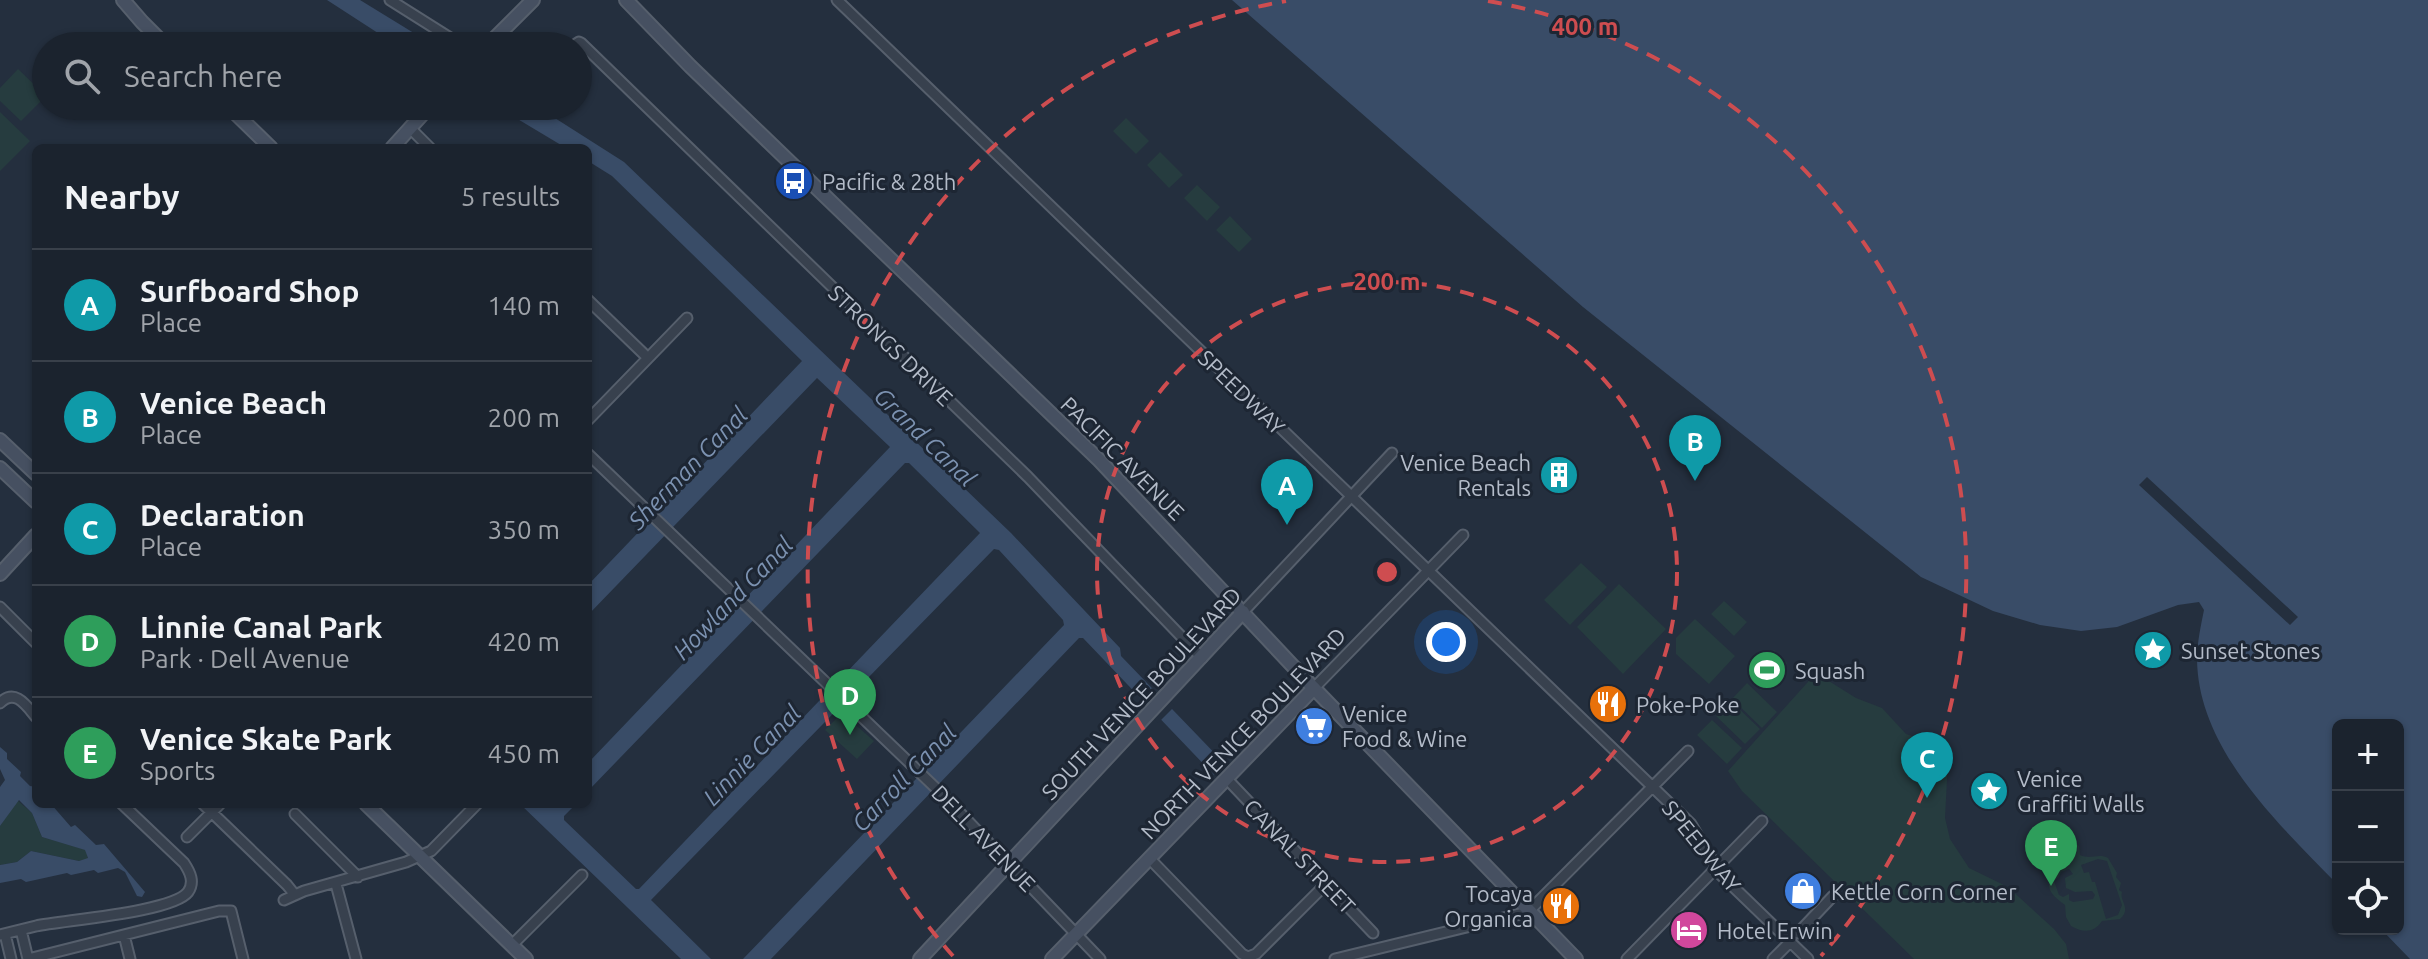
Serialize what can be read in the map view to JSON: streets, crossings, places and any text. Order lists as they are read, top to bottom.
{
  "streets": {
    "main road": ["PACIFIC AVENUE", "SOUTH VENICE BOULEVARD", "NORTH VENICE BOULEVARD"],
    "street": [
      "STRONGS DRIVE",
      "SPEEDWAY",
      "DELL AVENUE",
      "CANAL STREET"
    ]
  },
  "crossings": [
    ["STRONGS DRIVE", "SOUTH VENICE BOULEVARD"],
    ["SPEEDWAY", "SOUTH VENICE BOULEVARD"],
    ["SPEEDWAY", "NORTH VENICE BOULEVARD"],
    ["PACIFIC AVENUE", "SOUTH VENICE BOULEVARD"],
    ["PACIFIC AVENUE", "NORTH VENICE BOULEVARD"],
    ["SOUTH VENICE BOULEVARD", "DELL AVENUE"],
    ["NORTH VENICE BOULEVARD", "DELL AVENUE"],
    ["NORTH VENICE BOULEVARD", "CANAL STREET"]
  ],
  "water": [
    "Grand Canal",
    "Sherman Canal",
    "Howland Canal",
    "Linnie Canal",
    "Carroll Canal"
  ],
  "places": {
    "bus stop": ["Pacific & 28th"],
    "building": ["Venice Beach Rentals"],
    "place": ["Sunset Stones", "Venice Graffiti Walls"],
    "sports": ["Squash"],
    "restaurant": ["Poke-Poke", "Tocaya Organica"],
    "supermarket": ["Venice Food & Wine"],
    "shop": ["Kettle Corn Corner"],
    "hotel": ["Hotel Erwin"]
  },
  "page": {
    "search": "Search here",
    "heading": ["Nearby", "5 results"],
    "list": [
      {
        "mark": "A",
        "name": "Surfboard Shop",
        "note": "Place",
        "value": "140 m"
      },
      {
        "mark": "B",
        "name": "Venice Beach",
        "note": "Place",
        "value": "200 m"
      },
      {
        "mark": "C",
        "name": "Declaration",
        "note": "Place",
        "value": "350 m"
      },
      {
        "mark": "D",
        "name": "Linnie Canal Park",
        "note": "Park · Dell Avenue",
        "value": "420 m"
      },
      {
        "mark": "E",
        "name": "Venice Skate Park",
        "note": "Sports",
        "value": "450 m"
      }
    ],
    "pins": [
      "B",
      "A",
      "D",
      "C",
      "E"
    ],
    "map_buttons": ["+", "−"]
  },
  "rings": ["400 m", "200 m"]
}
